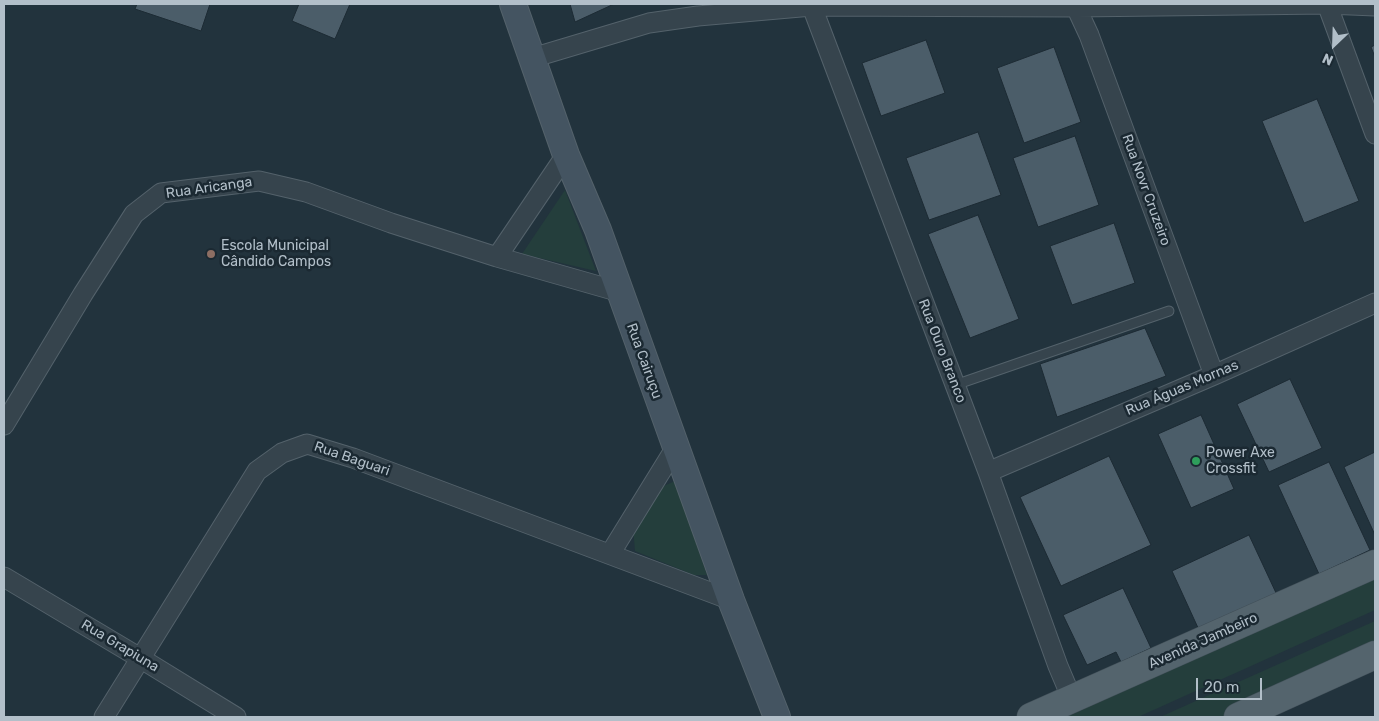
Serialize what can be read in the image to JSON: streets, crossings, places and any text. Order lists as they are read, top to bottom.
{
  "streets": {
    "main road": ["Rua Cairuçu", "Avenida Jambeiro"],
    "street": [
      "Rua Aricanga",
      "Rua Novr Cruzeiro",
      "Rua Ouro Branco",
      "Rua Águas Mornas",
      "Rua Baguari",
      "Rua Grapiuna"
    ]
  },
  "crossings": [
    ["Rua Aricanga", "Rua Cairuçu"],
    ["Rua Novr Cruzeiro", "Rua Águas Mornas"],
    ["Rua Ouro Branco", "Rua Águas Mornas"],
    ["Rua Ouro Branco", "Avenida Jambeiro"],
    ["Rua Cairuçu", "Rua Baguari"],
    ["Rua Baguari", "Rua Grapiuna"]
  ],
  "places": ["Escola Municipal Cândido Campos", "Power Axe Crossfit"],
  "scale_bar": "20 m",
  "north": "bottom left"
}
